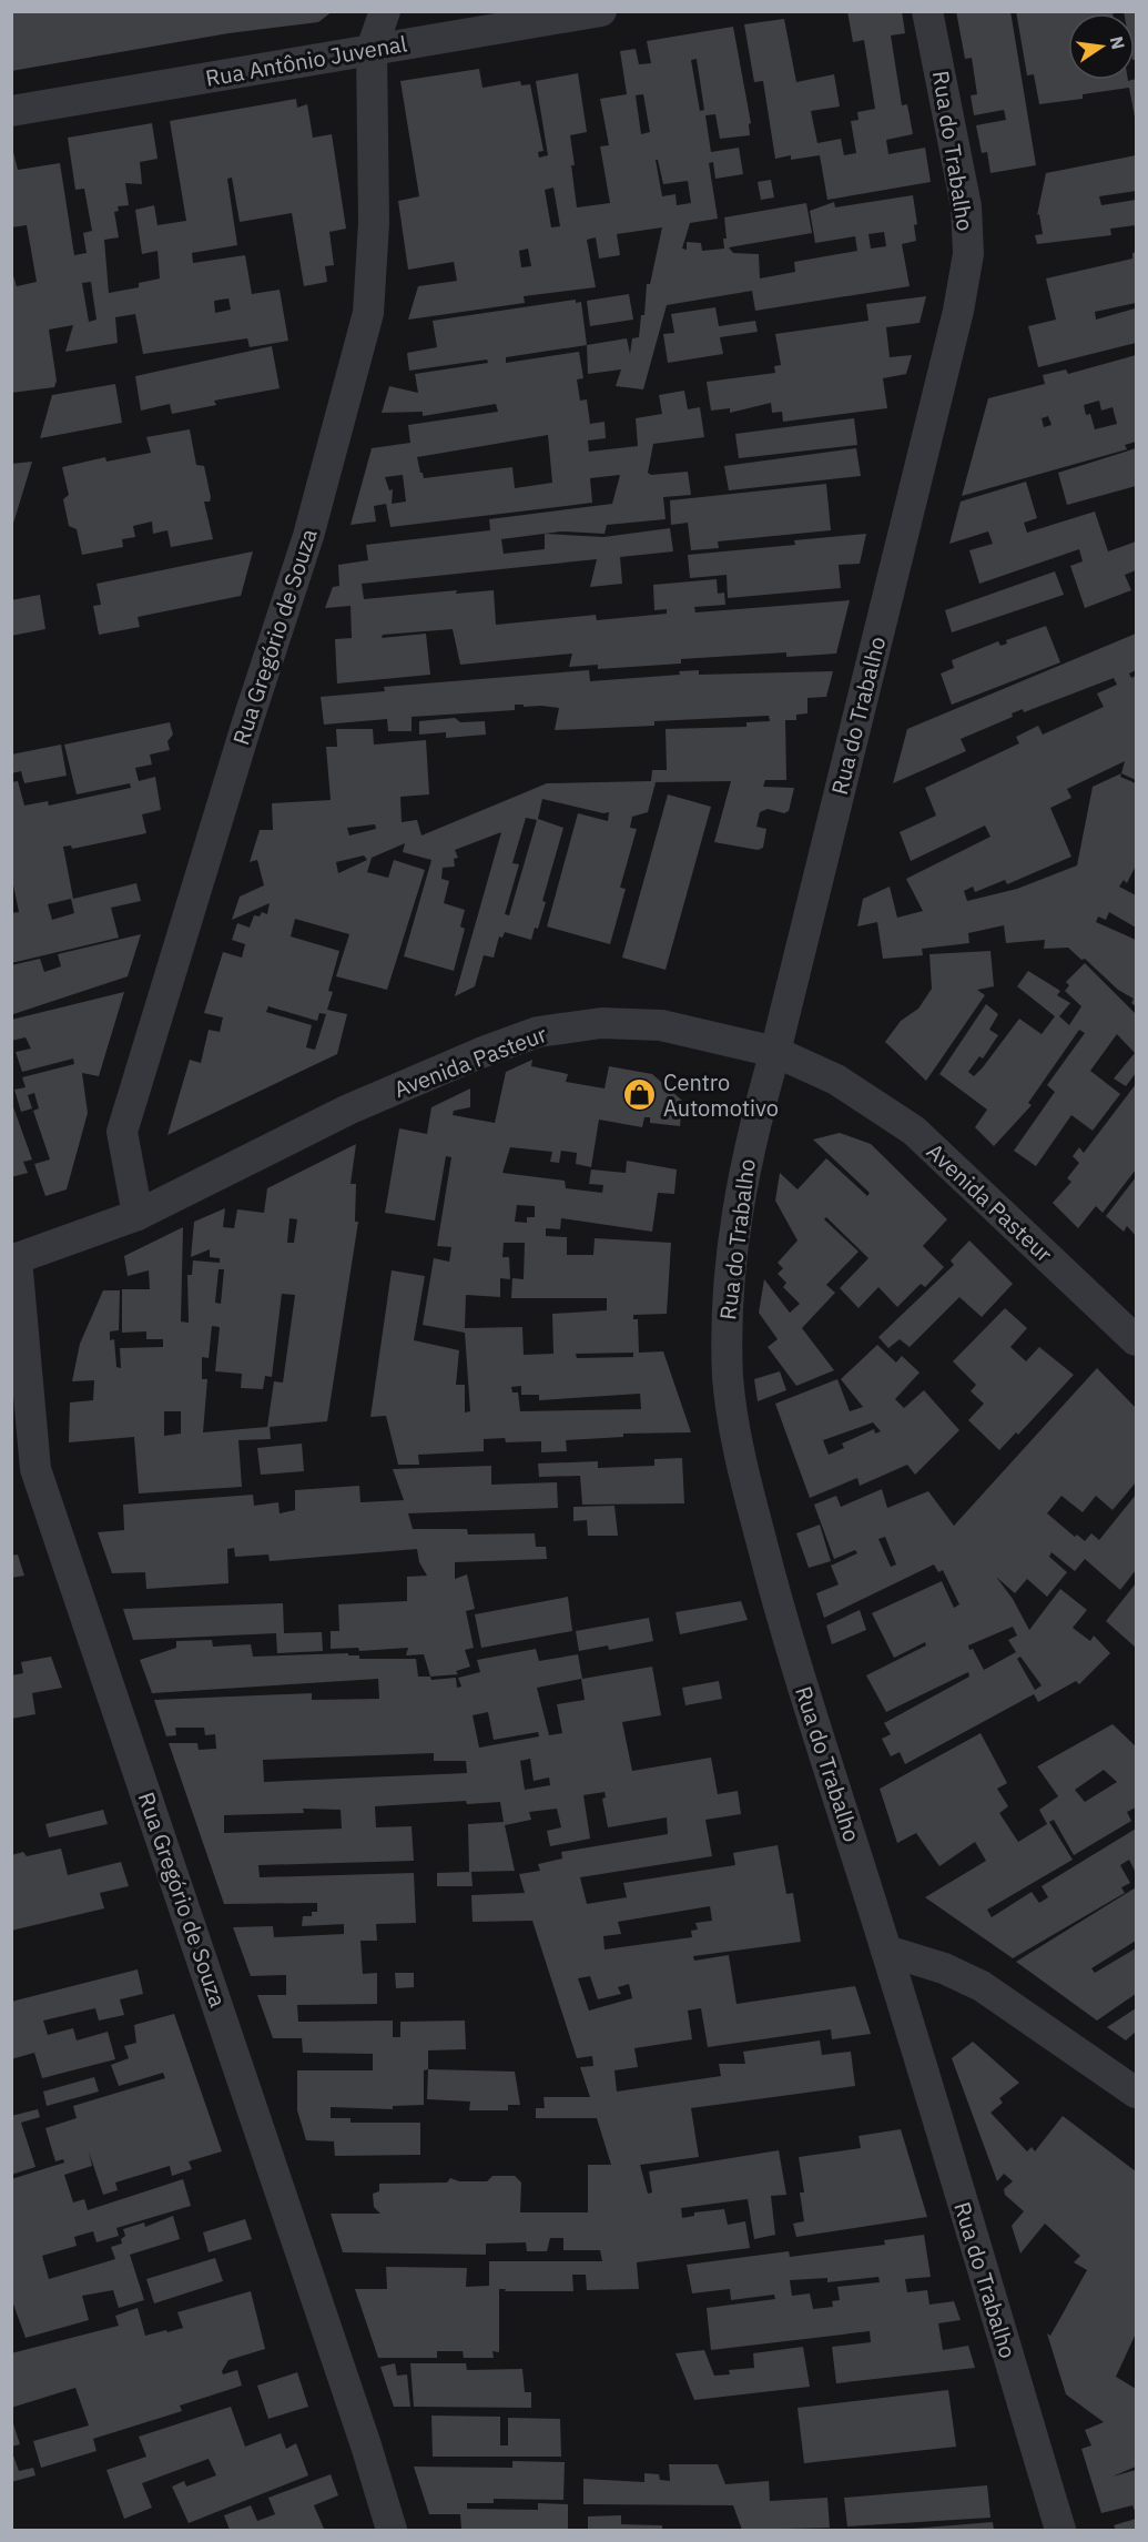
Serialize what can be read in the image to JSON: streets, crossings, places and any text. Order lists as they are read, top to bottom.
{
  "streets": {
    "street": [
      "Rua Antônio Juvenal",
      "Rua do Trabalho",
      "Rua Gregório de Souza",
      "Avenida Pasteur"
    ]
  },
  "crossings": [
    ["Rua Antônio Juvenal", "Rua Gregório de Souza"],
    ["Rua do Trabalho", "Avenida Pasteur"],
    ["Rua Gregório de Souza", "Avenida Pasteur"]
  ],
  "places": {
    "shop": ["Centro Automotivo"]
  },
  "north": "right"
}
